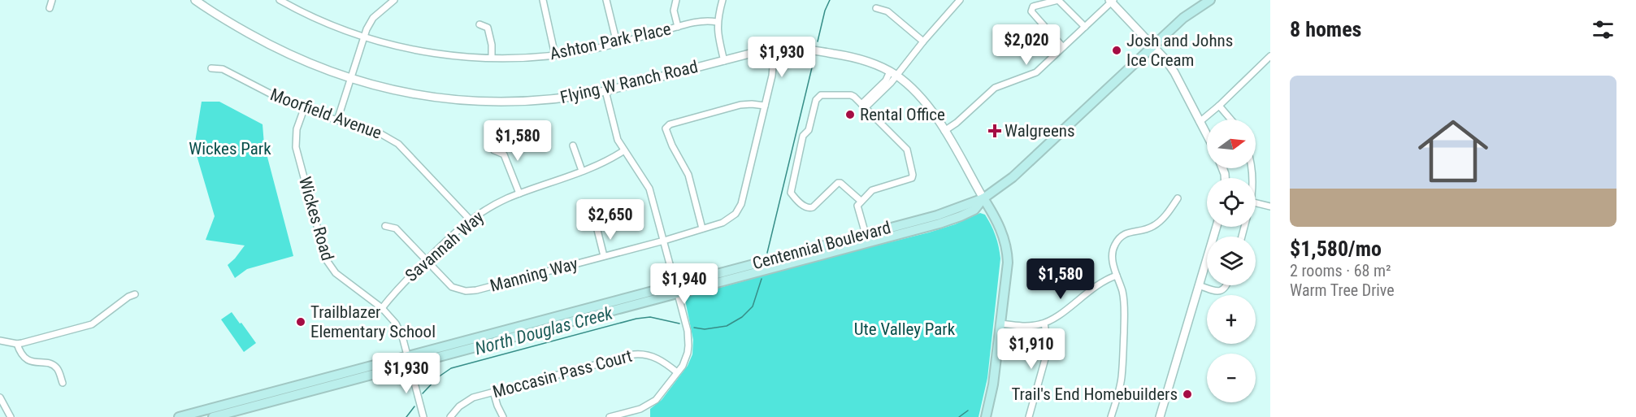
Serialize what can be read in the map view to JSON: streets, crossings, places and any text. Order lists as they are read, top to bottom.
{
  "streets": {
    "main road": ["Centennial Boulevard"],
    "street": [
      "Ashton Park Place",
      "Flying W Ranch Road",
      "Moorfield Avenue",
      "Wickes Road",
      "Savannah Way",
      "Manning Way",
      "Moccasin Pass Court"
    ]
  },
  "crossings": [
    ["Flying W Ranch Road", "Centennial Boulevard"],
    ["Flying W Ranch Road", "Manning Way"],
    ["Moorfield Avenue", "Wickes Road"],
    ["Moorfield Avenue", "Savannah Way"],
    ["Wickes Road", "Centennial Boulevard"],
    ["Wickes Road", "Savannah Way"],
    ["Savannah Way", "Manning Way"]
  ],
  "water": ["North Douglas Creek"],
  "parks": ["Wickes Park", "Ute Valley Park"],
  "places": {
    "other": [
      "Josh and Johns Ice Cream",
      "Rental Office",
      "Trailblazer Elementary School",
      "Trail's End Homebuilders"
    ],
    "health": ["Walgreens"]
  },
  "north": "right",
  "page": {
    "heading": "8 homes",
    "price": [
      "$2,020",
      "$1,930",
      "$1,580",
      "$2,650",
      "$1,580",
      "$1,940",
      "$1,910",
      "$1,930"
    ],
    "list": [
      {
        "name": "$1,580/mo",
        "note": "2 rooms · 68 m² · Warm Tree Drive"
      }
    ],
    "map_buttons": ["+", "−"]
  }
}
